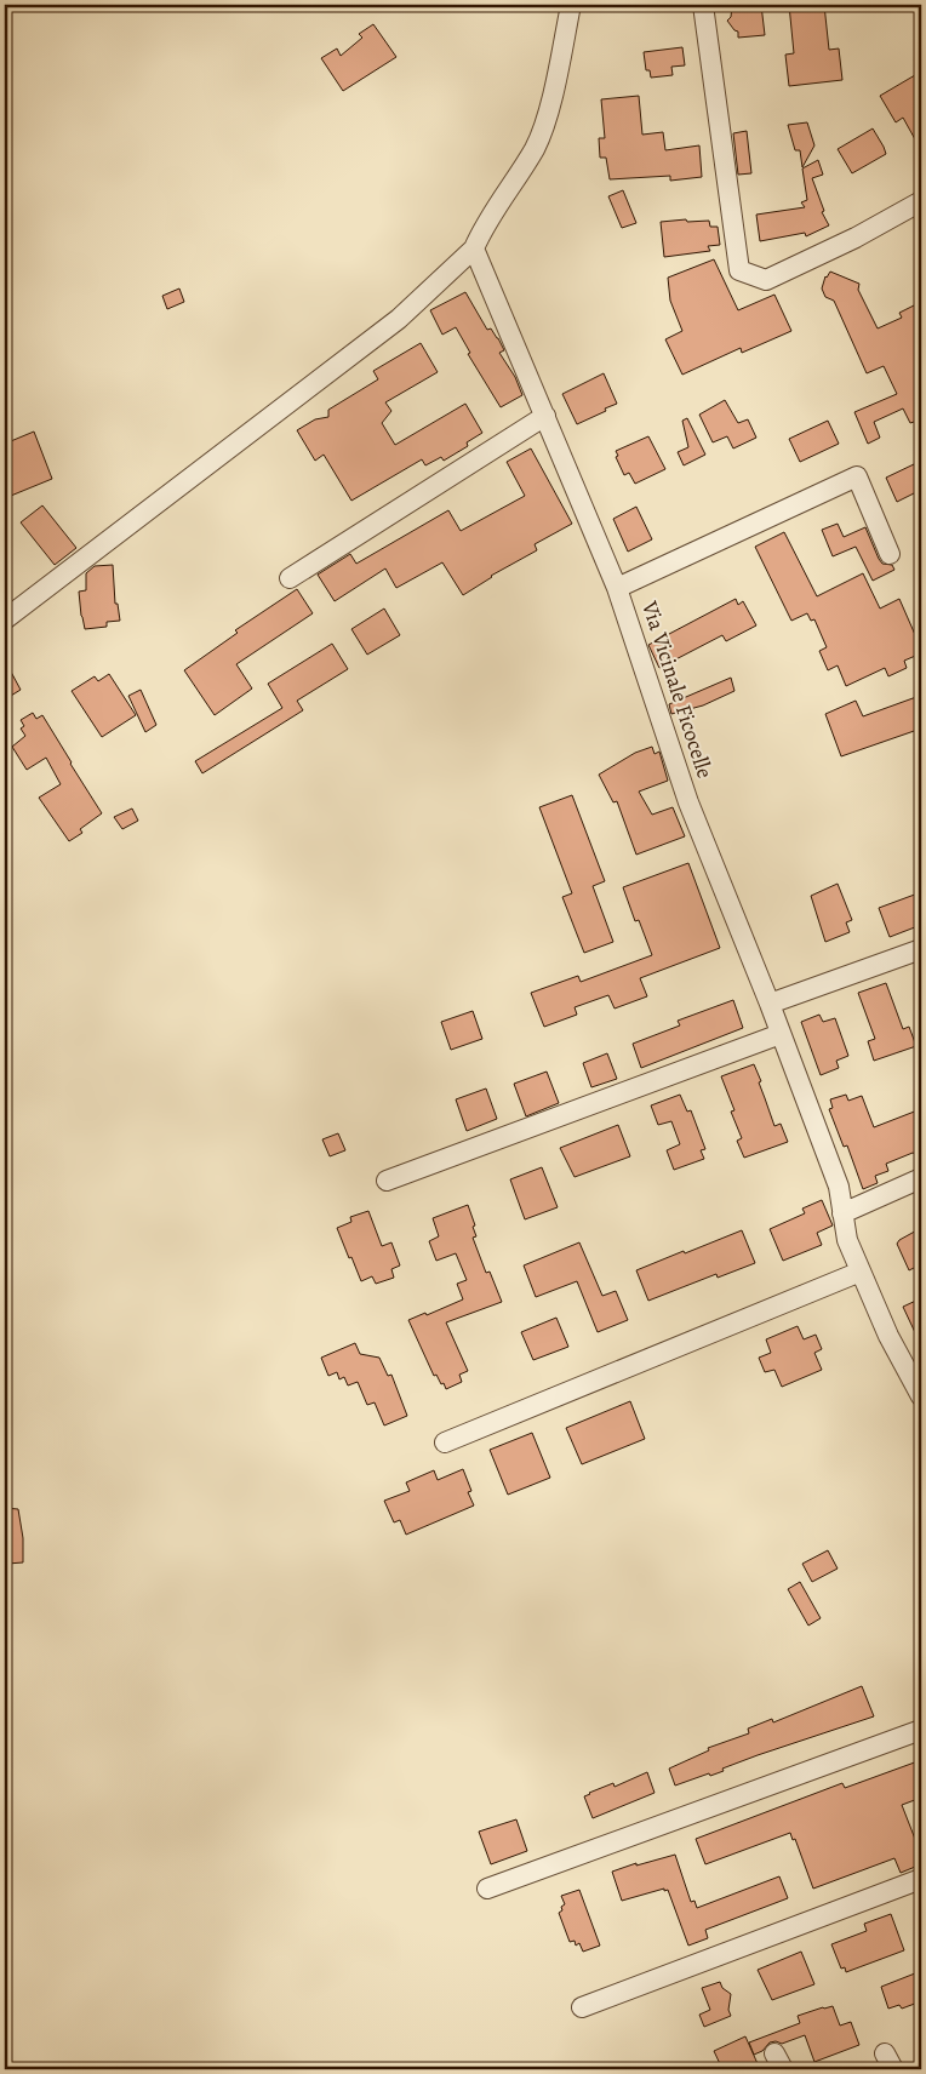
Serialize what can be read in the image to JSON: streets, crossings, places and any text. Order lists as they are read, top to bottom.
{
  "streets": {
    "street": ["Via Vicinale Ficocelle"]
  }
}
